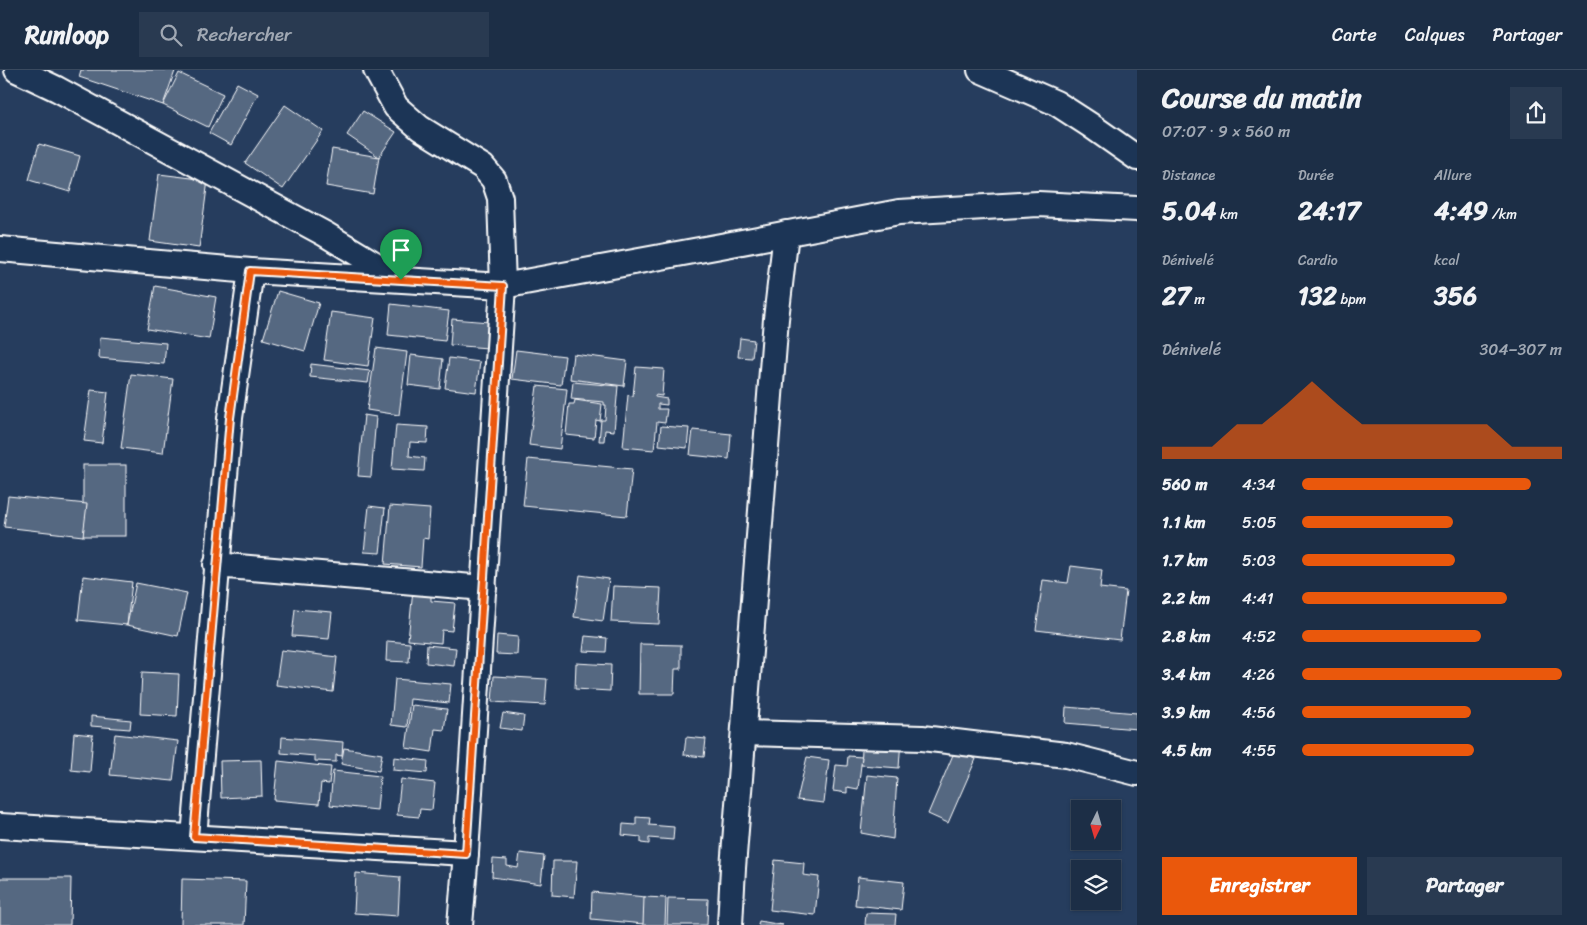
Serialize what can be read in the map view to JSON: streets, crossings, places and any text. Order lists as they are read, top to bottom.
{
  "north": "bottom",
  "page": {
    "header": "Runloop",
    "search": "Rechercher",
    "nav": ["Carte", "Calques", "Partager"],
    "heading": ["Course du matin", "07:07 · 9 × 560 m"],
    "stats": [
      ["Distance", "5.04 km"],
      ["Durée", "24:17"],
      ["Allure", "4:49 /km"],
      ["Dénivelé", "27 m"],
      ["Cardio", "132 bpm"],
      ["kcal", "356"]
    ],
    "chart": ["Dénivelé", "304–307 m"],
    "list": [
      {
        "name": "560 m",
        "note": "4:34"
      },
      {
        "name": "1.1 km",
        "note": "5:05"
      },
      {
        "name": "1.7 km",
        "note": "5:03"
      },
      {
        "name": "2.2 km",
        "note": "4:41"
      },
      {
        "name": "2.8 km",
        "note": "4:52"
      },
      {
        "name": "3.4 km",
        "note": "4:26"
      },
      {
        "name": "3.9 km",
        "note": "4:56"
      },
      {
        "name": "4.5 km",
        "note": "4:55"
      }
    ],
    "buttons": ["Enregistrer", "Partager"]
  }
}
